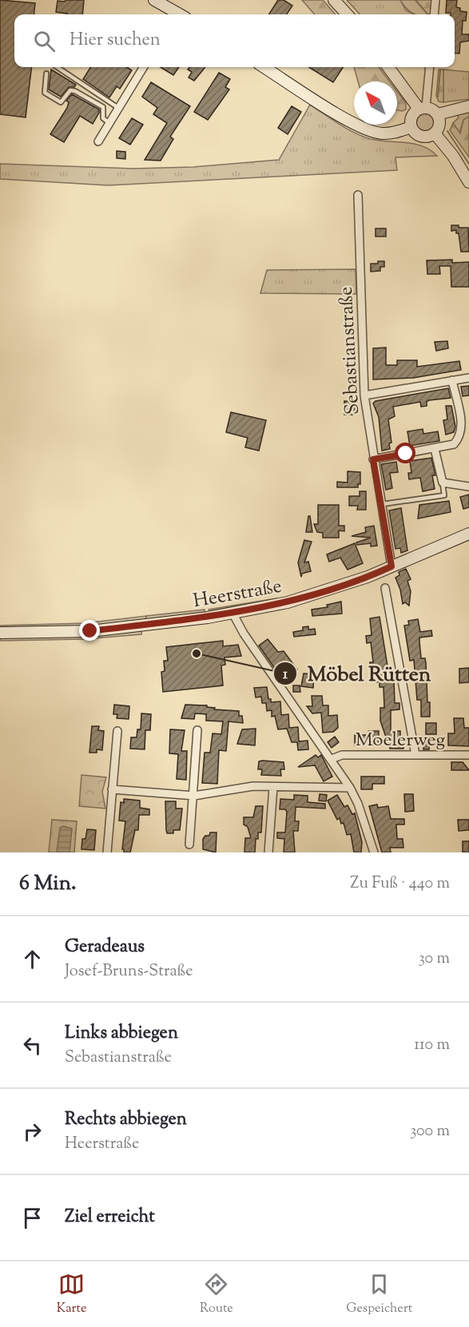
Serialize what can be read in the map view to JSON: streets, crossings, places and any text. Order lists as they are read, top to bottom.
{
  "streets": {
    "main road": ["Heerstraße"],
    "street": ["Sebastianstraße", "Moelerweg"]
  },
  "crossings": [
    ["Sebastianstraße", "Heerstraße"]
  ],
  "places": ["Möbel Rütten"],
  "north": "top left",
  "page": {
    "search": "Hier suchen",
    "heading": ["6 Min.", "Zu Fuß · 440 m"],
    "list": [
      ["Geradeaus", "Josef-Bruns-Straße", "30 m"],
      ["Links abbiegen", "Sebastianstraße", "110 m"],
      ["Rechts abbiegen", "Heerstraße", "300 m"],
      "Ziel erreicht"
    ],
    "nav": ["Karte", "Route", "Gespeichert"]
  }
}
